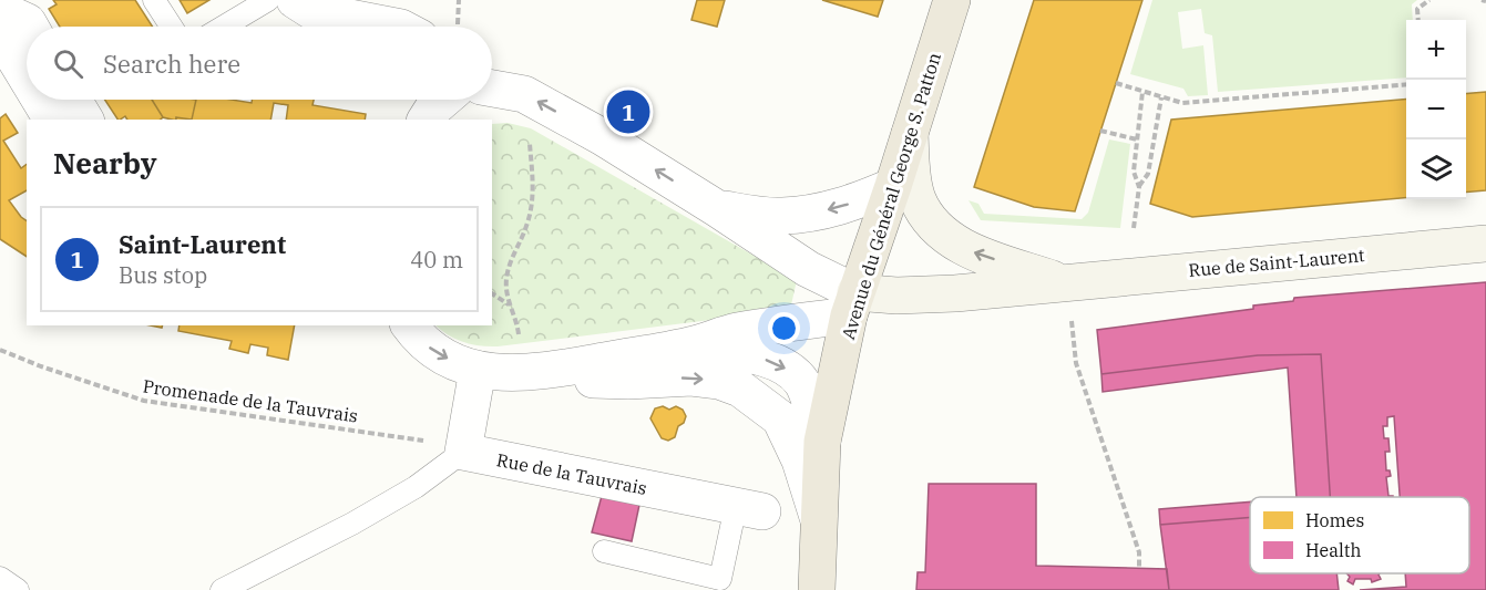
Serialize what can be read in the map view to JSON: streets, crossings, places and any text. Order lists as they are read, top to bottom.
{
  "streets": {
    "main road": ["Avenue du Général George S. Patton"],
    "street": ["Rue de Saint-Laurent", "Rue de la Tauvrais"],
    "path": ["Promenade de la Tauvrais"]
  },
  "crossings": [
    ["Avenue du Général George S. Patton", "Rue de Saint-Laurent"],
    ["Promenade de la Tauvrais", "Rue de la Tauvrais"]
  ],
  "legend": ["Homes", "Health"],
  "page": {
    "map_buttons": ["+", "−"],
    "search": "Search here",
    "pins": "1",
    "heading": "Nearby",
    "list": [
      {
        "mark": "1",
        "name": "Saint-Laurent",
        "note": "Bus stop",
        "value": "40 m"
      }
    ]
  }
}
